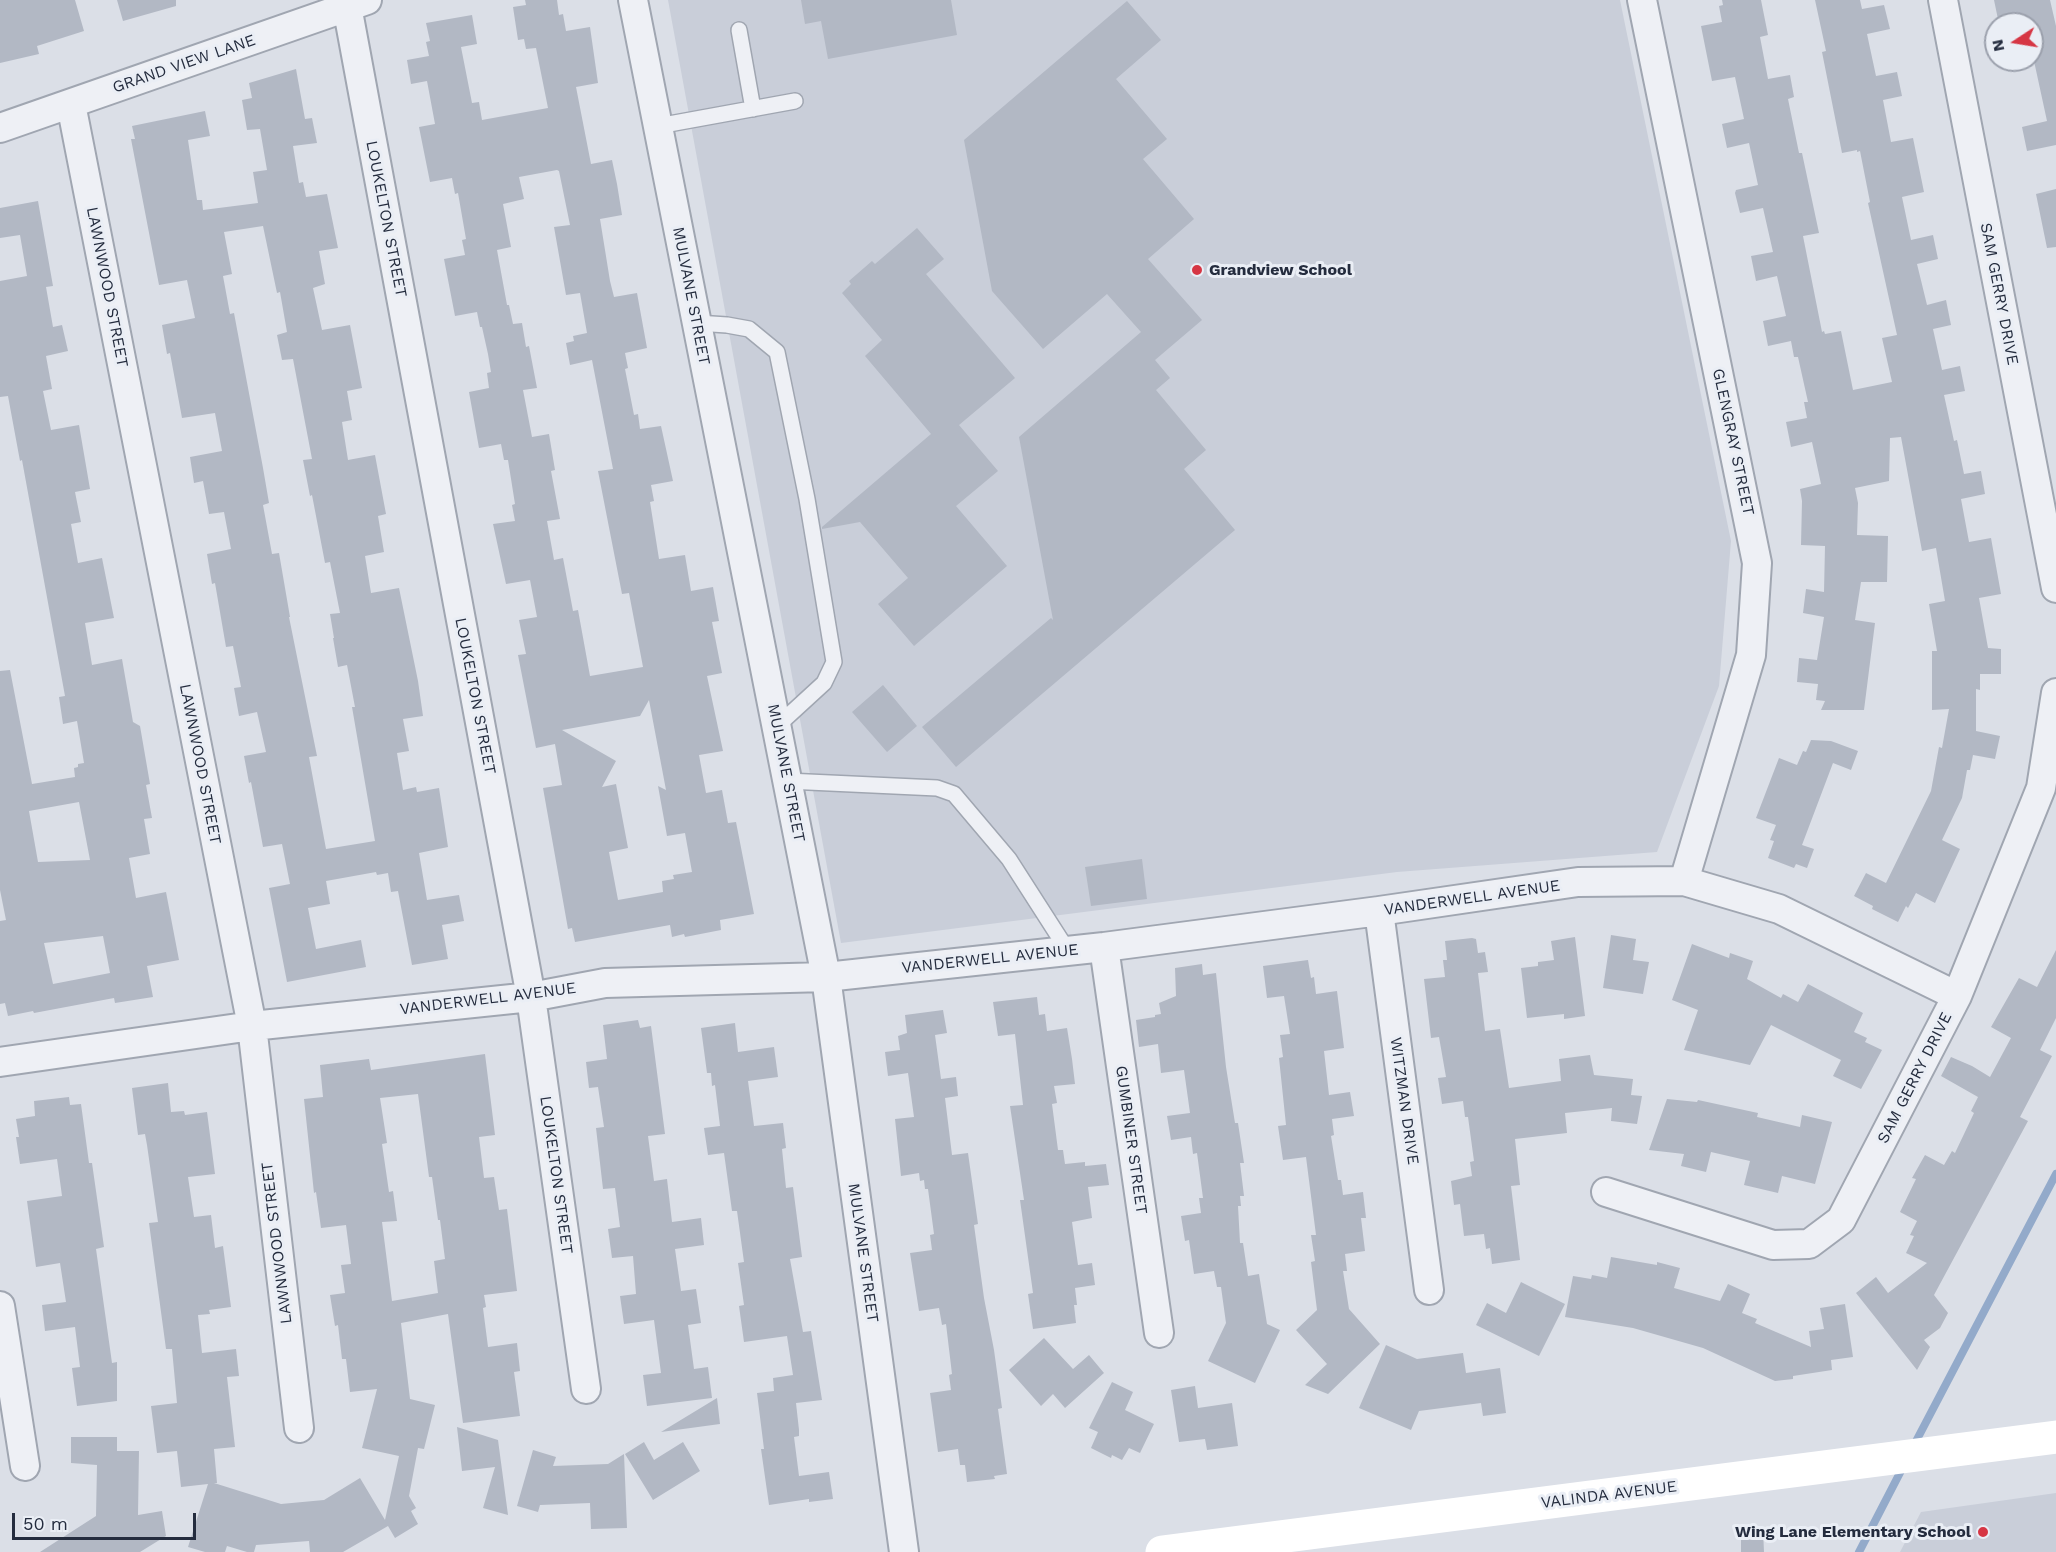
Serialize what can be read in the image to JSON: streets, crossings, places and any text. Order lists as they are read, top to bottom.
{
  "streets": {
    "main road": ["VALINDA AVENUE"],
    "street": [
      "GRAND VIEW LANE",
      "LOUKELTON STREET",
      "LAWNWOOD STREET",
      "SAM GERRY DRIVE",
      "MULVANE STREET",
      "GLENGRAY STREET",
      "VANDERWELL AVENUE",
      "WITZMAN DRIVE",
      "GUMBINER STREET"
    ]
  },
  "crossings": [
    ["GRAND VIEW LANE", "LOUKELTON STREET"],
    ["GRAND VIEW LANE", "LAWNWOOD STREET"],
    ["LOUKELTON STREET", "VANDERWELL AVENUE"],
    ["LAWNWOOD STREET", "VANDERWELL AVENUE"],
    ["SAM GERRY DRIVE", "VANDERWELL AVENUE"],
    ["MULVANE STREET", "VANDERWELL AVENUE"],
    ["GLENGRAY STREET", "VANDERWELL AVENUE"],
    ["VANDERWELL AVENUE", "WITZMAN DRIVE"],
    ["VANDERWELL AVENUE", "GUMBINER STREET"]
  ],
  "places": ["Grandview School", "Wing Lane Elementary School"],
  "scale_bar": "50 m",
  "north": "left"
}
